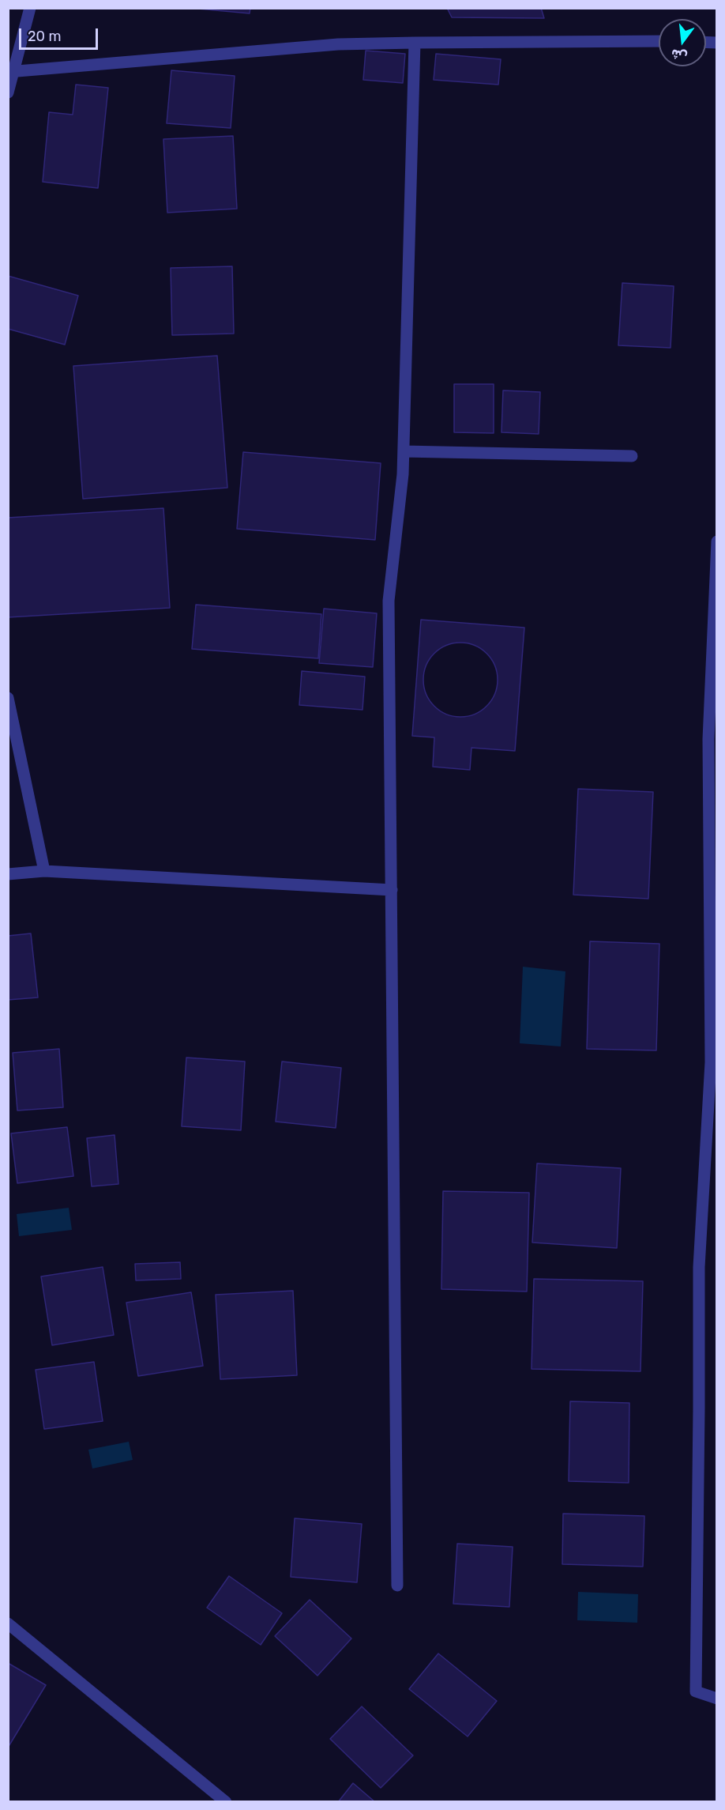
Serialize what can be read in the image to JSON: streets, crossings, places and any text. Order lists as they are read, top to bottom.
{
  "scale_bar": "20 m",
  "north": "bottom"
}
